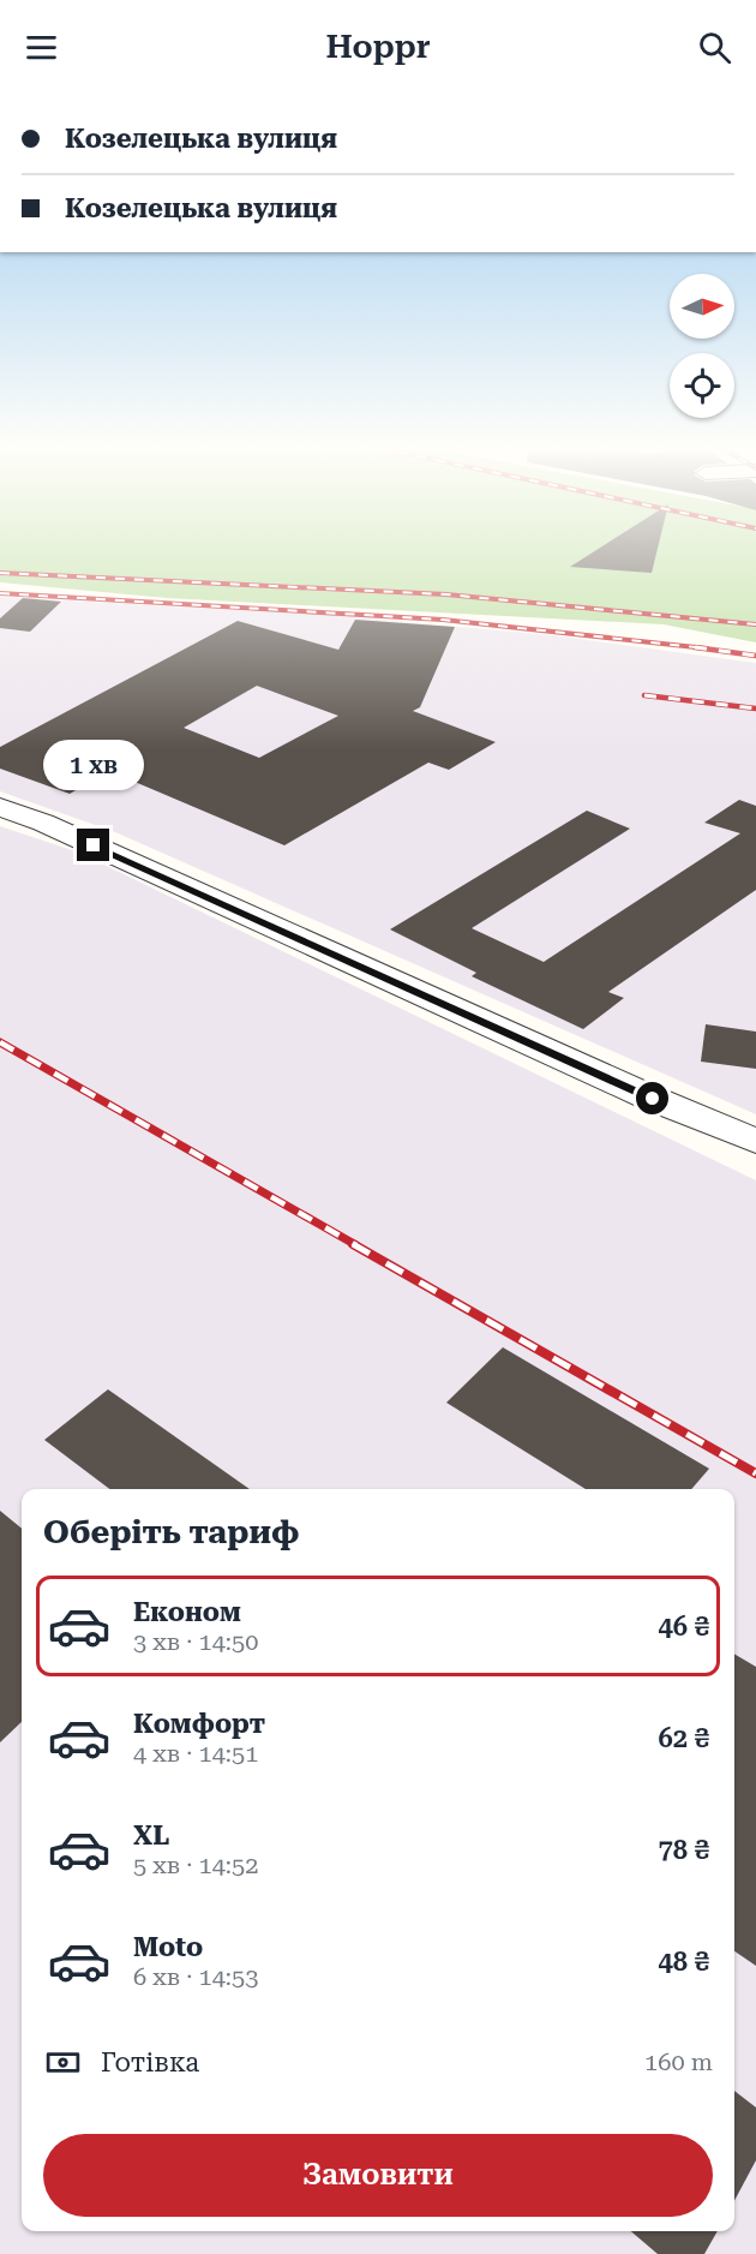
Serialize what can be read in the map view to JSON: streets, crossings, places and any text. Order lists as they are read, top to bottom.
{
  "north": "right",
  "page": {
    "header": "Hoppr",
    "banner": ["Козелецька вулиця", "Козелецька вулиця"],
    "bubble": "1 хв",
    "heading": "Оберіть тариф",
    "list": [
      {
        "name": "Економ",
        "note": "3 хв · 14:50",
        "value": "46 ₴"
      },
      {
        "name": "Комфорт",
        "note": "4 хв · 14:51",
        "value": "62 ₴"
      },
      {
        "name": "XL",
        "note": "5 хв · 14:52",
        "value": "78 ₴"
      },
      {
        "name": "Moto",
        "note": "6 хв · 14:53",
        "value": "48 ₴"
      }
    ],
    "pay": ["Готівка", "160 m"],
    "buttons": "Замовити"
  }
}
